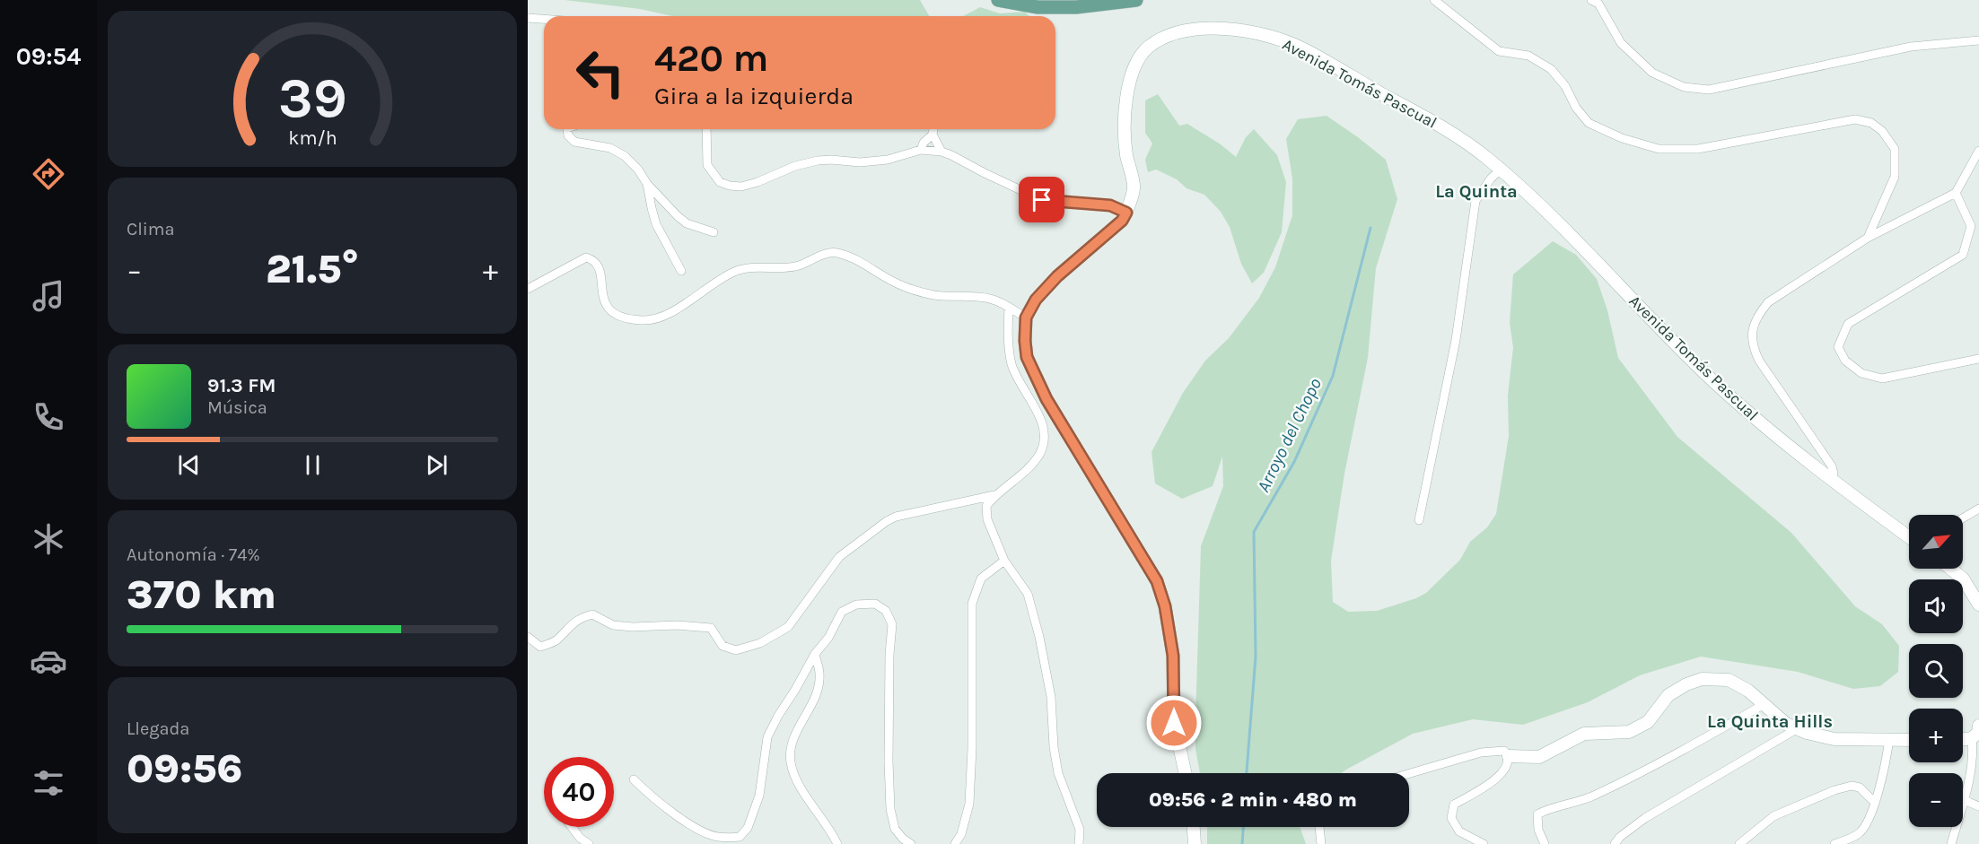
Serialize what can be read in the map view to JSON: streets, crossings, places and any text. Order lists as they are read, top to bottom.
{
  "streets": {
    "street": ["Avenida Tomás Pascual"]
  },
  "districts": ["La Quinta", "La Quinta Hills"],
  "water": ["Arroyo del Chopo"],
  "north": "top right",
  "page": {
    "tabs": "09:54",
    "turn": ["420 m", "Gira a la izquierda"],
    "tile": [
      "Clima",
      ["Autonomía · 74%", "370 km"],
      ["Llegada", "09:56"]
    ],
    "heat": ["−", "21.5°", "+"],
    "song": ["91.3 FM", "Música"],
    "map_buttons": ["+", "−"],
    "limit": "40",
    "trip": "09:56 · 2 min · 480 m",
    "gauge": ["39", "km/h"]
  }
}
